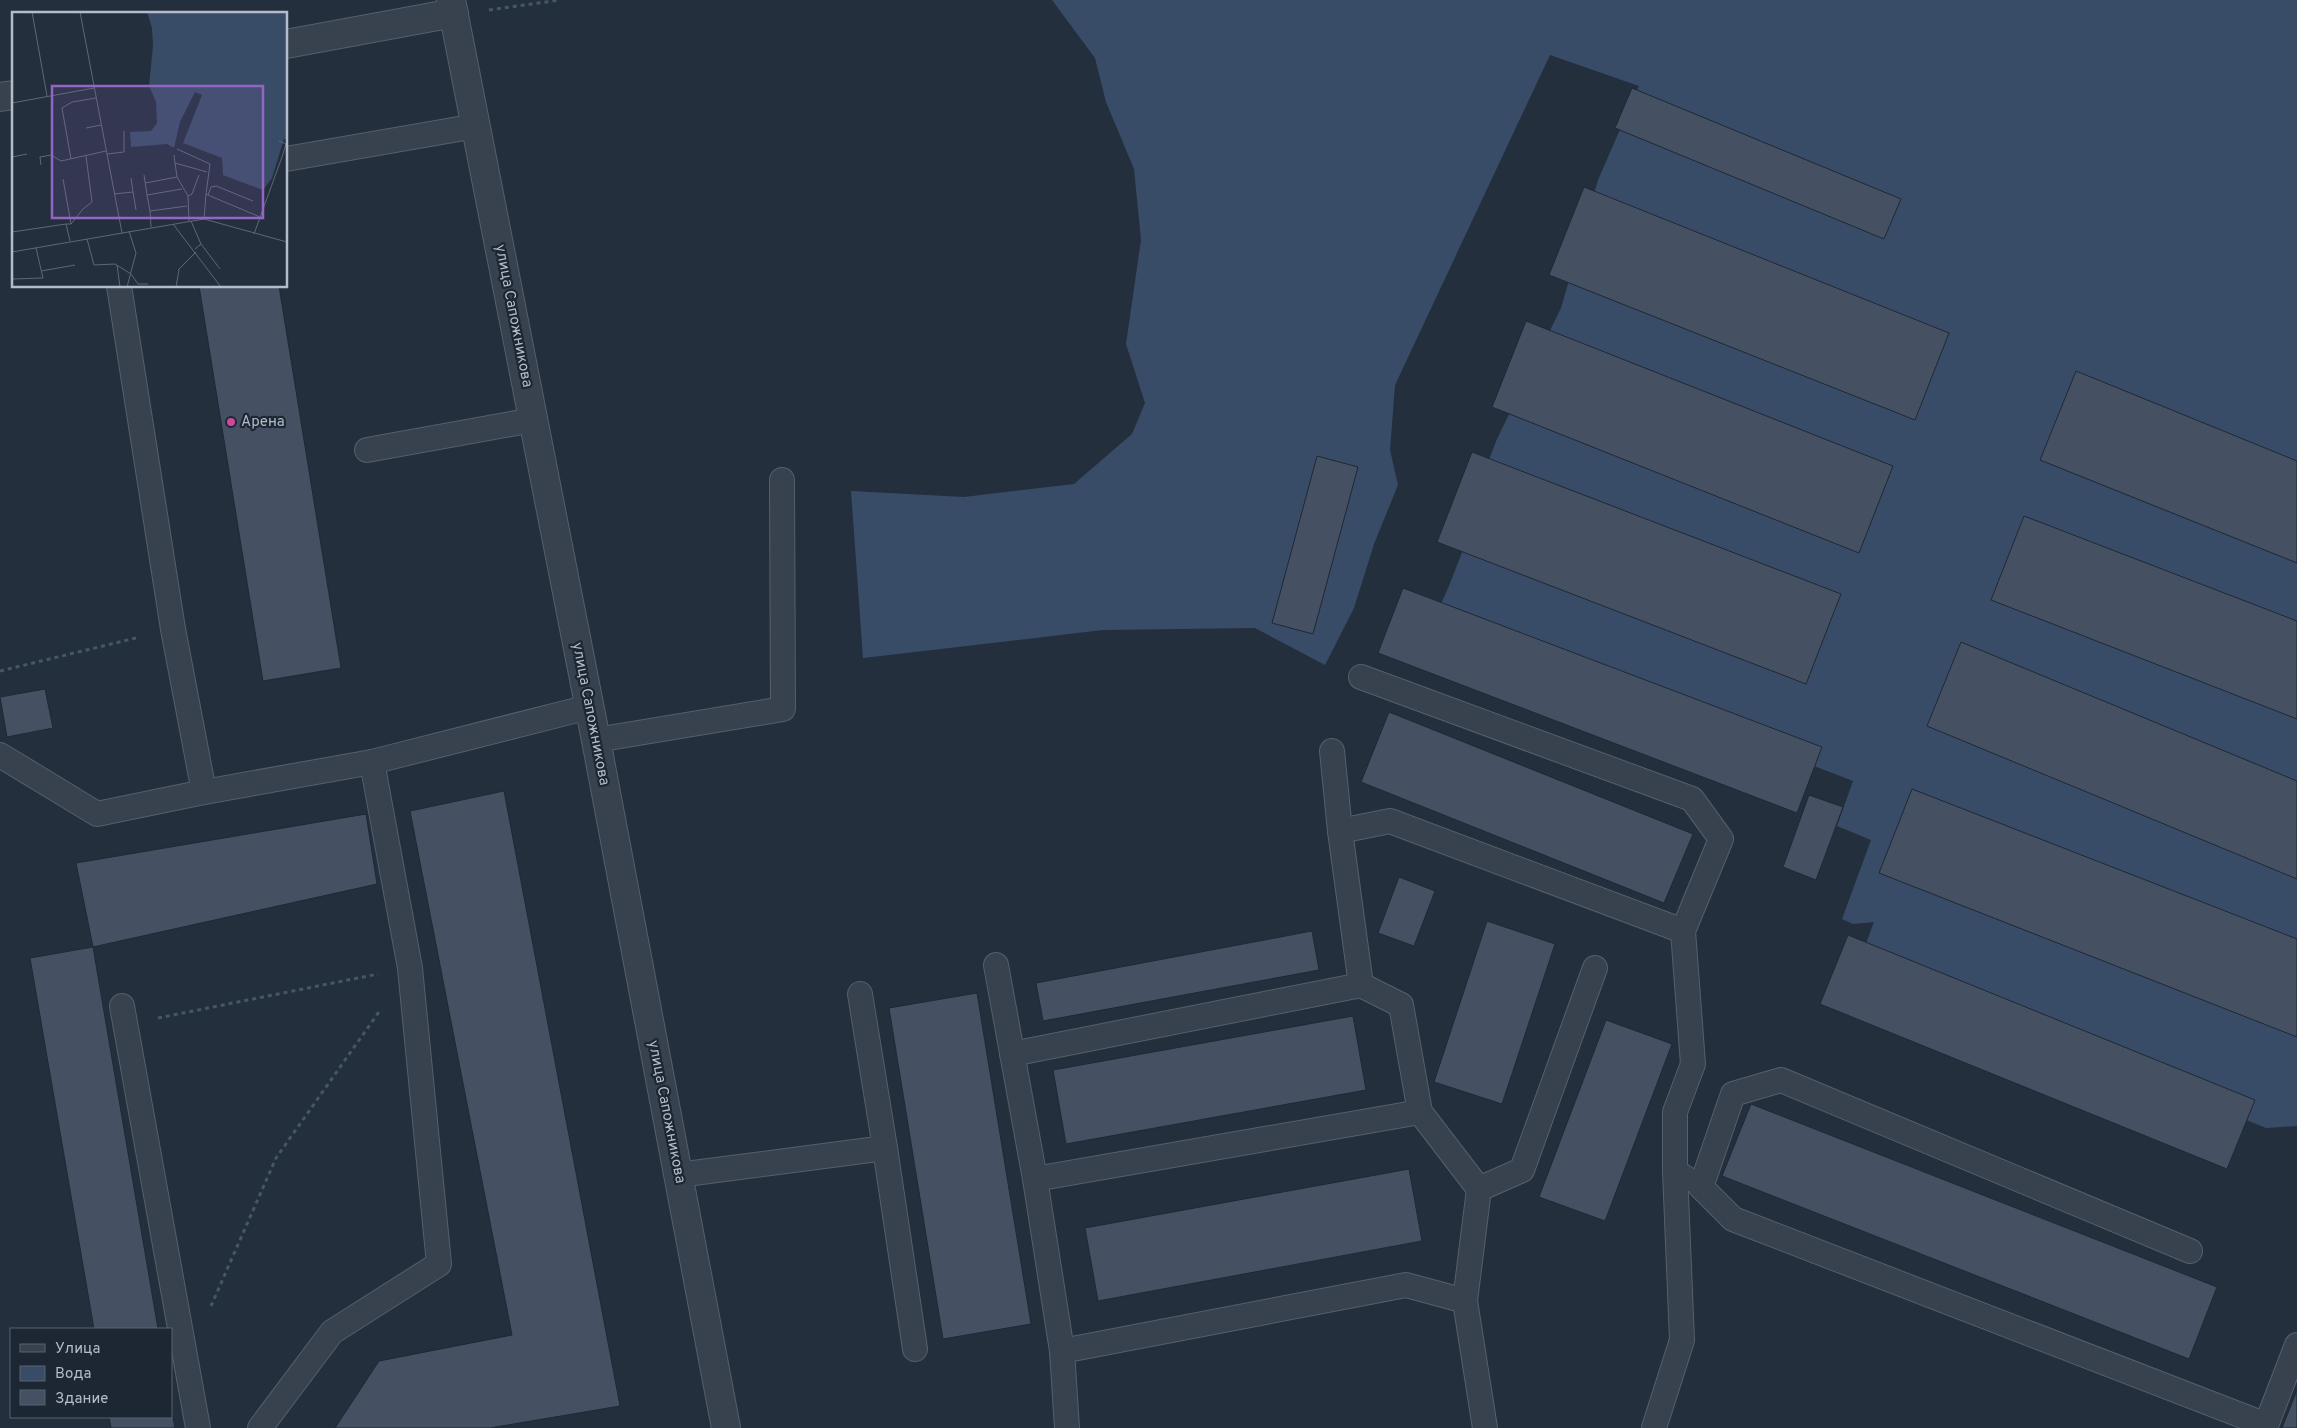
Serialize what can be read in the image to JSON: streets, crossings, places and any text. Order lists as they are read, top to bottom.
{
  "streets": {
    "street": ["улица Сапожникова"]
  },
  "places": ["Арена"],
  "legend": ["Улица", "Вода", "Здание"]
}
